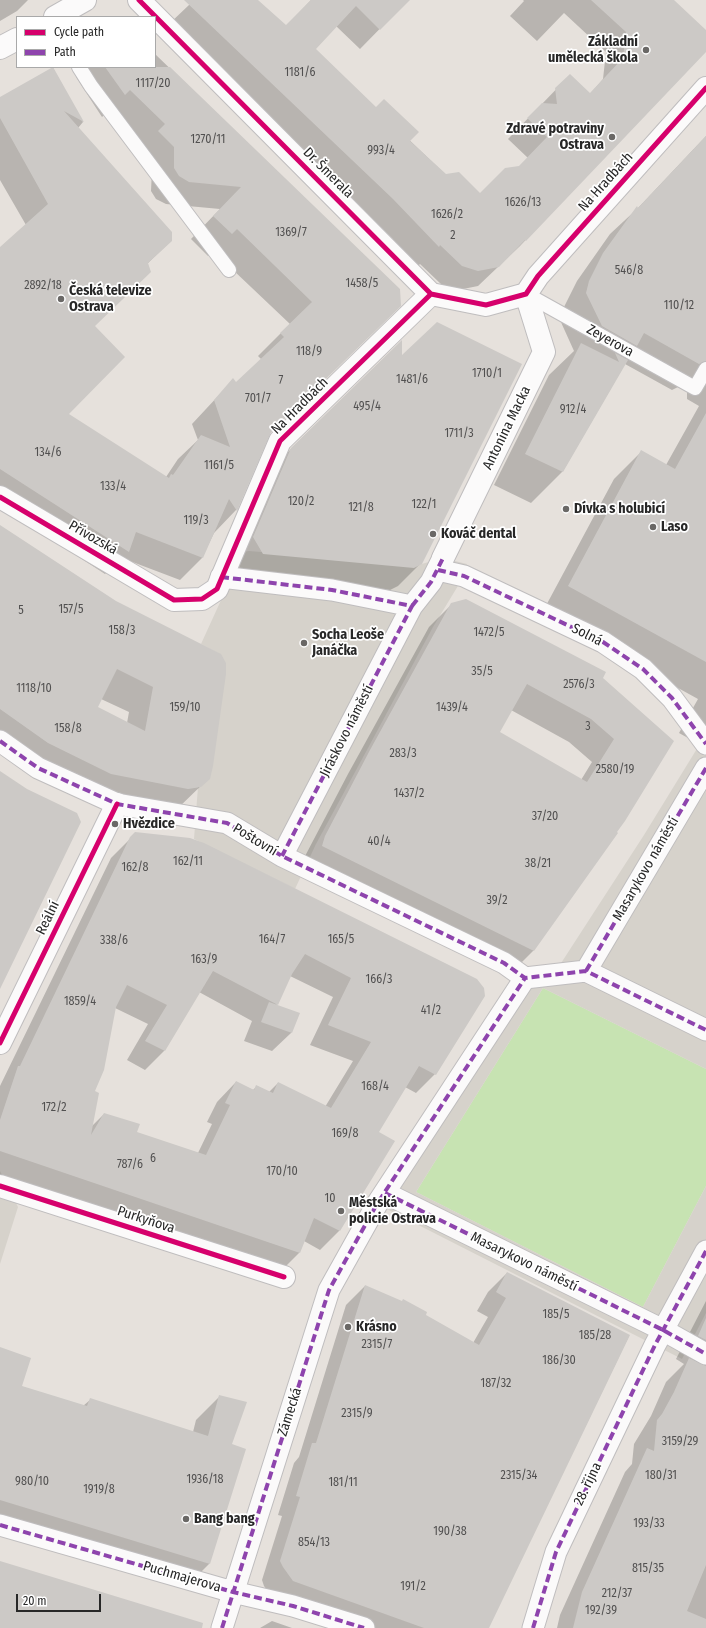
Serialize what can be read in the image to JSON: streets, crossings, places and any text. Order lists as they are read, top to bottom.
{
  "streets": {
    "street": [
      "Dr. Šmerala",
      "Na Hradbách",
      "Antonína Macka",
      "Přívozská",
      "Solná",
      "Jiráskovo náměstí",
      "Poštovní",
      "Masarykovo náměstí",
      "Reální",
      "Purkyňova",
      "Zámecká",
      "28. října",
      "Puchmajerova"
    ],
    "lane": ["Zeyerova"]
  },
  "crossings": [
    ["Dr. Šmerala", "Na Hradbách"],
    ["Na Hradbách", "Zeyerova"],
    ["Na Hradbách", "Antonína Macka"],
    ["Na Hradbách", "Přívozská"],
    ["Zeyerova", "Antonína Macka"],
    ["Antonína Macka", "Solná"],
    ["Antonína Macka", "Jiráskovo náměstí"],
    ["Solná", "Jiráskovo náměstí"],
    ["Jiráskovo náměstí", "Poštovní"],
    ["Poštovní", "Reální"],
    ["Masarykovo náměstí", "Zámecká"],
    ["Masarykovo náměstí", "28. října"],
    ["Zámecká", "Puchmajerova"]
  ],
  "places": [
    "Základní umělecká škola",
    "Zdravé potraviny Ostrava",
    "Česká televize Ostrava",
    "Dívka s holubicí",
    "Laso",
    "Kováč dental",
    "Socha Leoše Janáčka",
    "Hvězdice",
    "Městská policie Ostrava",
    "Krásno",
    "Bang bang"
  ],
  "house_numbers": [
    "1181/6",
    "1117/20",
    "1270/11",
    "993/4",
    "1626/13",
    "1626/2",
    "1369/7",
    "2",
    "546/8",
    "1458/5",
    "2892/18",
    "110/12",
    "118/9",
    "1710/1",
    "1481/6",
    "7",
    "701/7",
    "495/4",
    "912/4",
    "1711/3",
    "134/6",
    "1161/5",
    "133/4",
    "120/2",
    "122/1",
    "121/8",
    "119/3",
    "157/5",
    "5",
    "158/3",
    "1472/5",
    "35/5",
    "2576/3",
    "1118/10",
    "159/10",
    "1439/4",
    "3",
    "158/8",
    "283/3",
    "2580/19",
    "1437/2",
    "37/20",
    "40/4",
    "162/11",
    "38/21",
    "162/8",
    "39/2",
    "164/7",
    "165/5",
    "338/6",
    "163/9",
    "166/3",
    "1859/4",
    "41/2",
    "168/4",
    "172/2",
    "169/8",
    "6",
    "787/6",
    "170/10",
    "10",
    "185/5",
    "185/28",
    "2315/7",
    "186/30",
    "187/32",
    "2315/9",
    "3159/29",
    "2315/34",
    "180/31",
    "1936/18",
    "980/10",
    "181/11",
    "1919/8",
    "193/33",
    "190/38",
    "854/13",
    "815/35",
    "191/2",
    "212/37",
    "192/39"
  ],
  "legend": ["Cycle path", "Path"],
  "scale_bar": "20 m"
}
